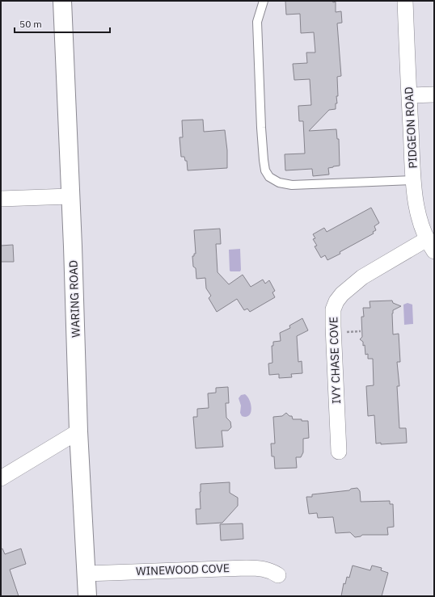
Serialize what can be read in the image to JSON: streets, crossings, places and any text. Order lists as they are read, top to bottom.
{
  "streets": {
    "main road": ["WARING ROAD"],
    "street": ["PIDGEON ROAD", "IVY CHASE COVE", "WINEWOOD COVE"]
  },
  "crossings": [
    ["PIDGEON ROAD", "IVY CHASE COVE"],
    ["WARING ROAD", "WINEWOOD COVE"]
  ],
  "scale_bar": "50 m"
}
